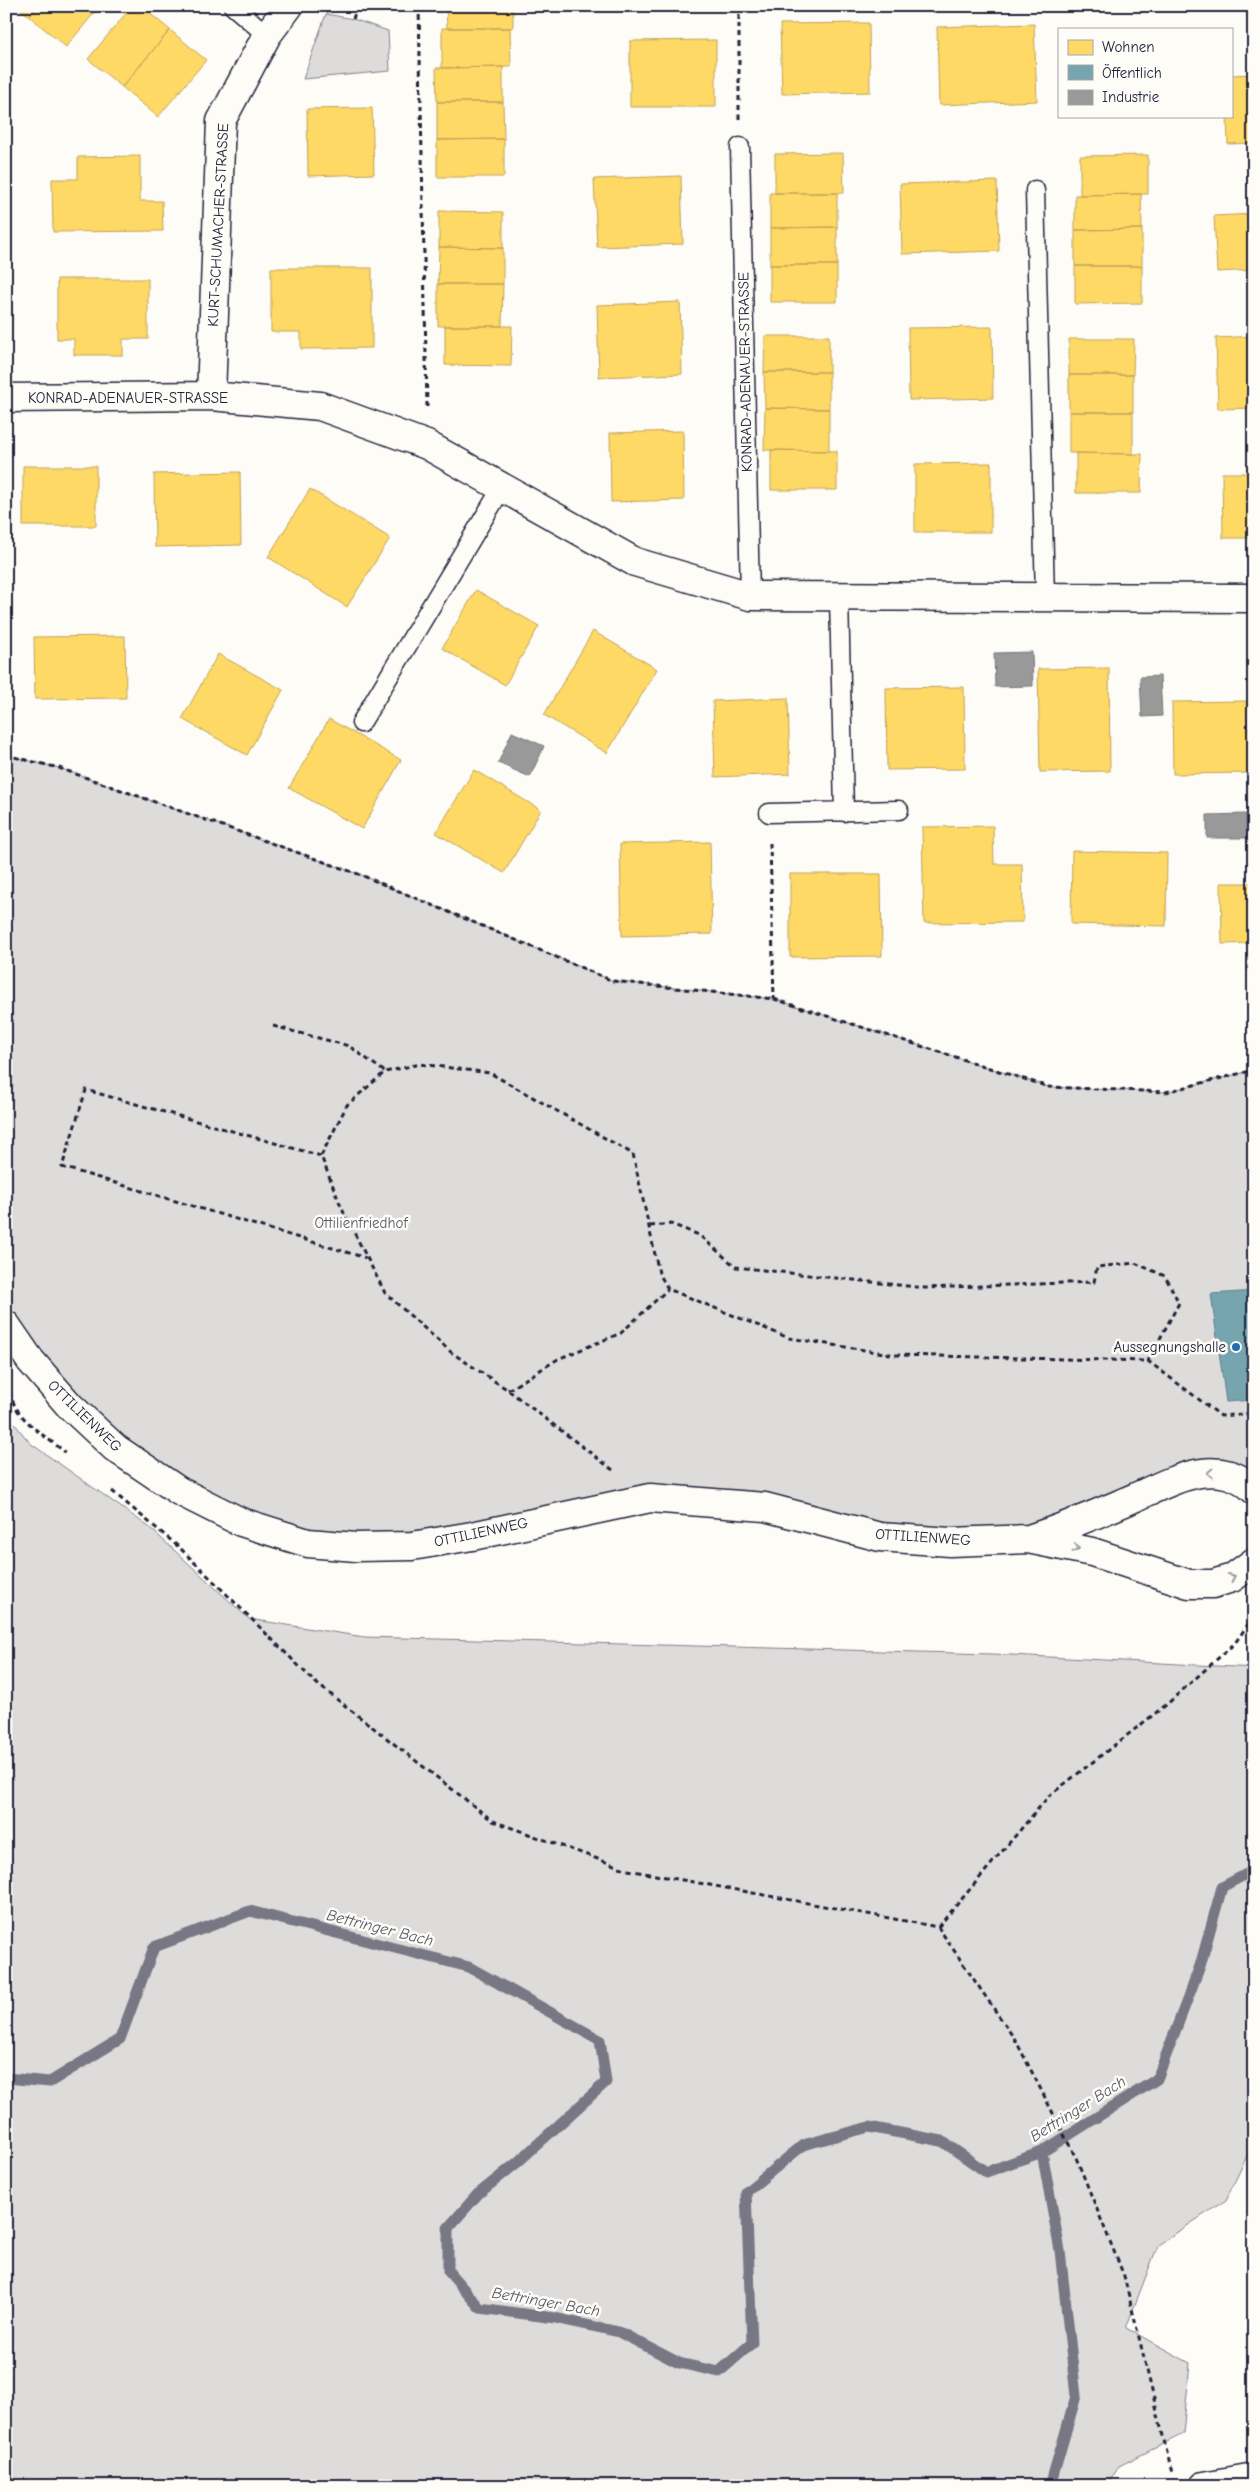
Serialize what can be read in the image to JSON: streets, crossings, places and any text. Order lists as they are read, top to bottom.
{
  "streets": {
    "street": ["KURT-SCHUMACHER-STRASSE", "KONRAD-ADENAUER-STRASSE", "OTTILIENWEG"]
  },
  "crossings": [
    ["KURT-SCHUMACHER-STRASSE", "KONRAD-ADENAUER-STRASSE"]
  ],
  "water": ["Bettringer Bach"],
  "parks": ["Ottilienfriedhof"],
  "places": ["Aussegnungshalle"],
  "legend": ["Wohnen", "Öffentlich", "Industrie"]
}
